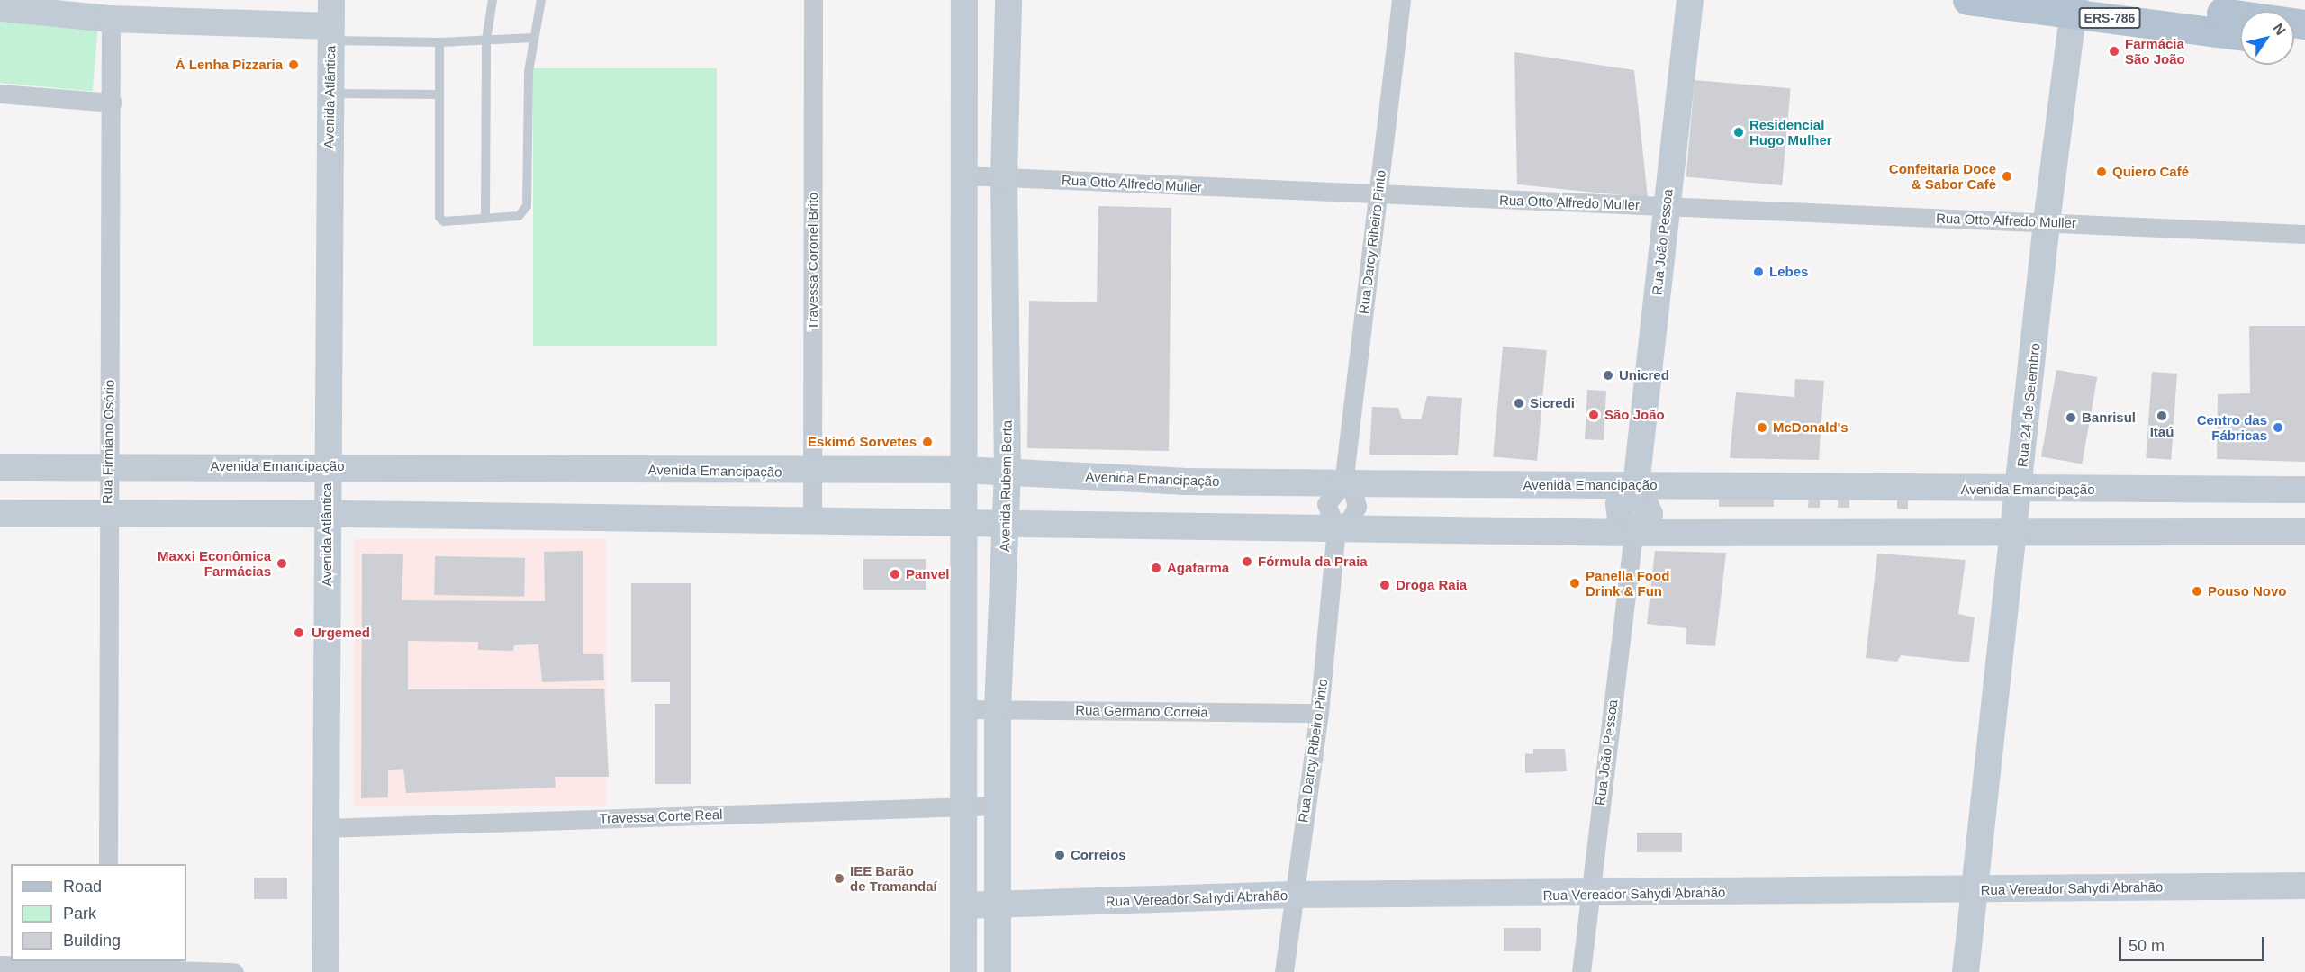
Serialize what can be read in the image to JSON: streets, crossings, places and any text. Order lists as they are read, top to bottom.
{
  "streets": {
    "main road": [
      "ERS-786",
      "Avenida Atlântica",
      "Rua João Pessoa",
      "Rua 24 de Setembro",
      "Avenida Emancipação",
      "Avenida Rubem Berta",
      "Rua Vereador Sahydi Abrahão"
    ],
    "street": [
      "Rua Otto Alfredo Muller",
      "Rua Darcy Ribeiro Pinto",
      "Travessa Coronel Brito",
      "Rua Firmiano Osório",
      "Rua Germano Correia",
      "Travessa Corte Real"
    ]
  },
  "crossings": [
    ["ERS-786", "Rua 24 de Setembro"],
    ["Avenida Atlântica", "Avenida Emancipação"],
    ["Avenida Atlântica", "Travessa Corte Real"],
    ["Rua Otto Alfredo Muller", "Rua Darcy Ribeiro Pinto"],
    ["Rua Otto Alfredo Muller", "Rua João Pessoa"],
    ["Rua Otto Alfredo Muller", "Rua 24 de Setembro"],
    ["Rua Otto Alfredo Muller", "Avenida Rubem Berta"],
    ["Rua Darcy Ribeiro Pinto", "Avenida Emancipação"],
    ["Rua Darcy Ribeiro Pinto", "Rua Germano Correia"],
    ["Rua Darcy Ribeiro Pinto", "Rua Vereador Sahydi Abrahão"],
    ["Rua João Pessoa", "Avenida Emancipação"],
    ["Rua João Pessoa", "Rua Vereador Sahydi Abrahão"],
    ["Travessa Coronel Brito", "Avenida Emancipação"],
    ["Rua 24 de Setembro", "Avenida Emancipação"],
    ["Rua 24 de Setembro", "Rua Vereador Sahydi Abrahão"],
    ["Rua Firmiano Osório", "Avenida Emancipação"],
    ["Avenida Emancipação", "Avenida Rubem Berta"],
    ["Avenida Rubem Berta", "Rua Germano Correia"],
    ["Avenida Rubem Berta", "Travessa Corte Real"],
    ["Avenida Rubem Berta", "Rua Vereador Sahydi Abrahão"]
  ],
  "places": [
    "Farmácia São João",
    "À Lenha Pizzaria",
    "Residencial Hugo Mulher",
    "Quiero Café",
    "Confeitaria Doce & Sabor Cafė",
    "Lebes",
    "Unicred",
    "Sicredi",
    "São João",
    "Itaú",
    "Banrisul",
    "McDonald's",
    "Centro das Fábricas",
    "Eskimó Sorvetes",
    "Fórmula da Praia",
    "Maxxi Econômica Farmácias",
    "Agafarma",
    "Panvel",
    "Panella Food Drink & Fun",
    "Droga Raia",
    "Pouso Novo",
    "Urgemed",
    "Correios",
    "IEE Barão de Tramandaí"
  ],
  "legend": ["Road", "Park", "Building"],
  "scale_bar": "50 m",
  "north": "top right"
}
